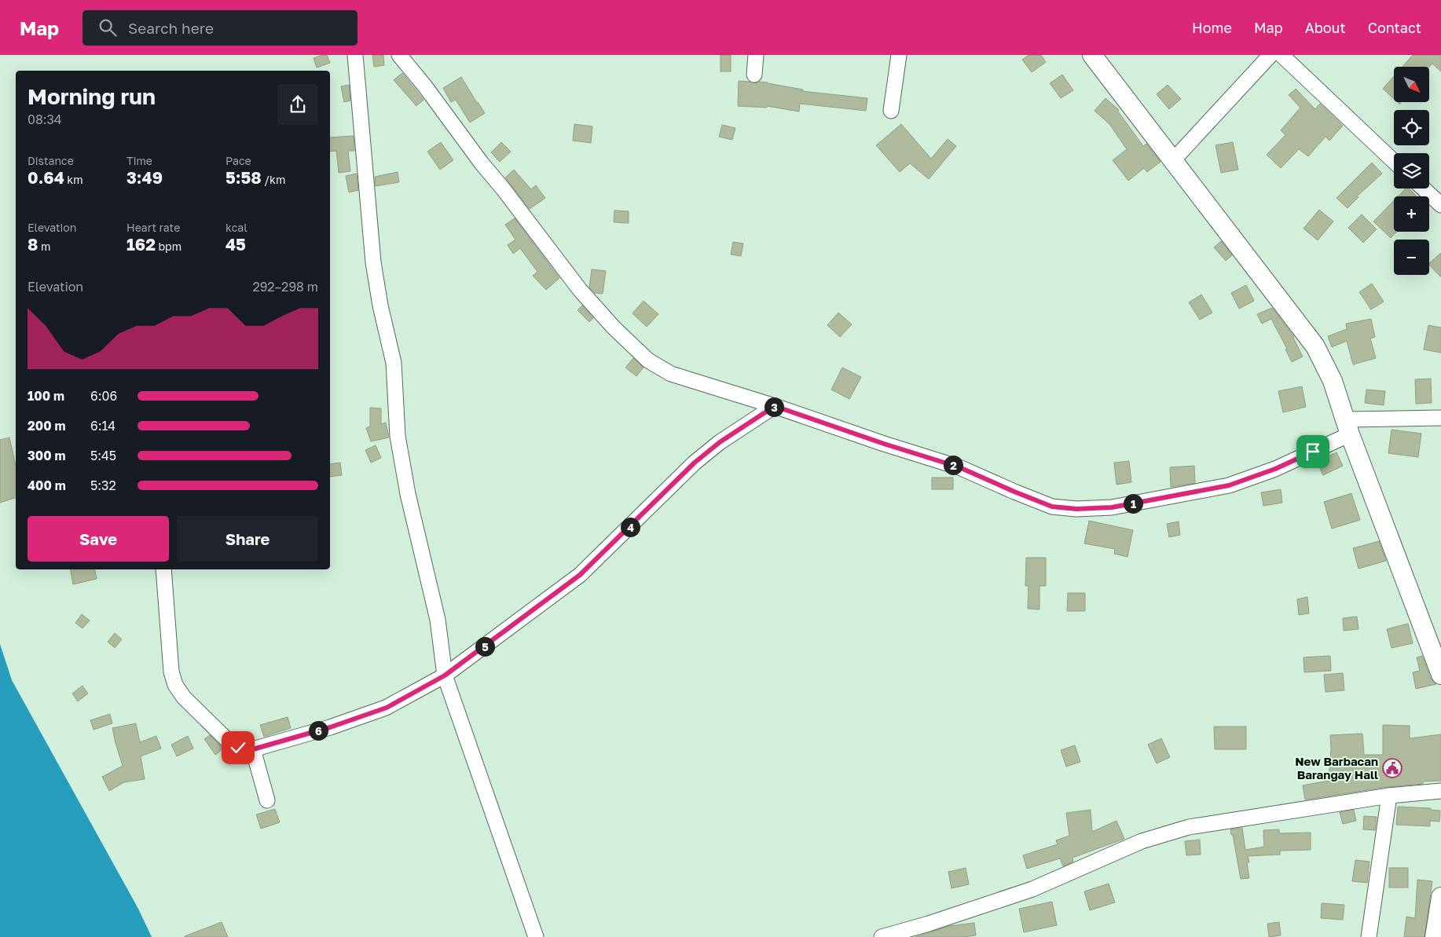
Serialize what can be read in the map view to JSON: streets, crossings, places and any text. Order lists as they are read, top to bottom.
{
  "places": {
    "public building": ["New Barbacan Barangay Hall"]
  },
  "north": "bottom right",
  "page": {
    "header": "Map",
    "search": "Search here",
    "nav": [
      "Home",
      "Map",
      "About",
      "Contact"
    ],
    "map_buttons": ["+", "−"],
    "heading": ["Morning run", "08:34"],
    "stats": [
      ["Distance", "0.64 km"],
      ["Time", "3:49"],
      ["Pace", "5:58 /km"],
      ["Elevation", "8 m"],
      ["Heart rate", "162 bpm"],
      ["kcal", "45"]
    ],
    "chart": ["Elevation", "292–298 m"],
    "list": [
      {
        "name": "100 m",
        "note": "6:06"
      },
      {
        "name": "200 m",
        "note": "6:14"
      },
      {
        "name": "300 m",
        "note": "5:45"
      },
      {
        "name": "400 m",
        "note": "5:32"
      }
    ],
    "pins": [
      "3",
      "2",
      "1",
      "4",
      "5",
      "6"
    ],
    "buttons": ["Save", "Share"]
  }
}
